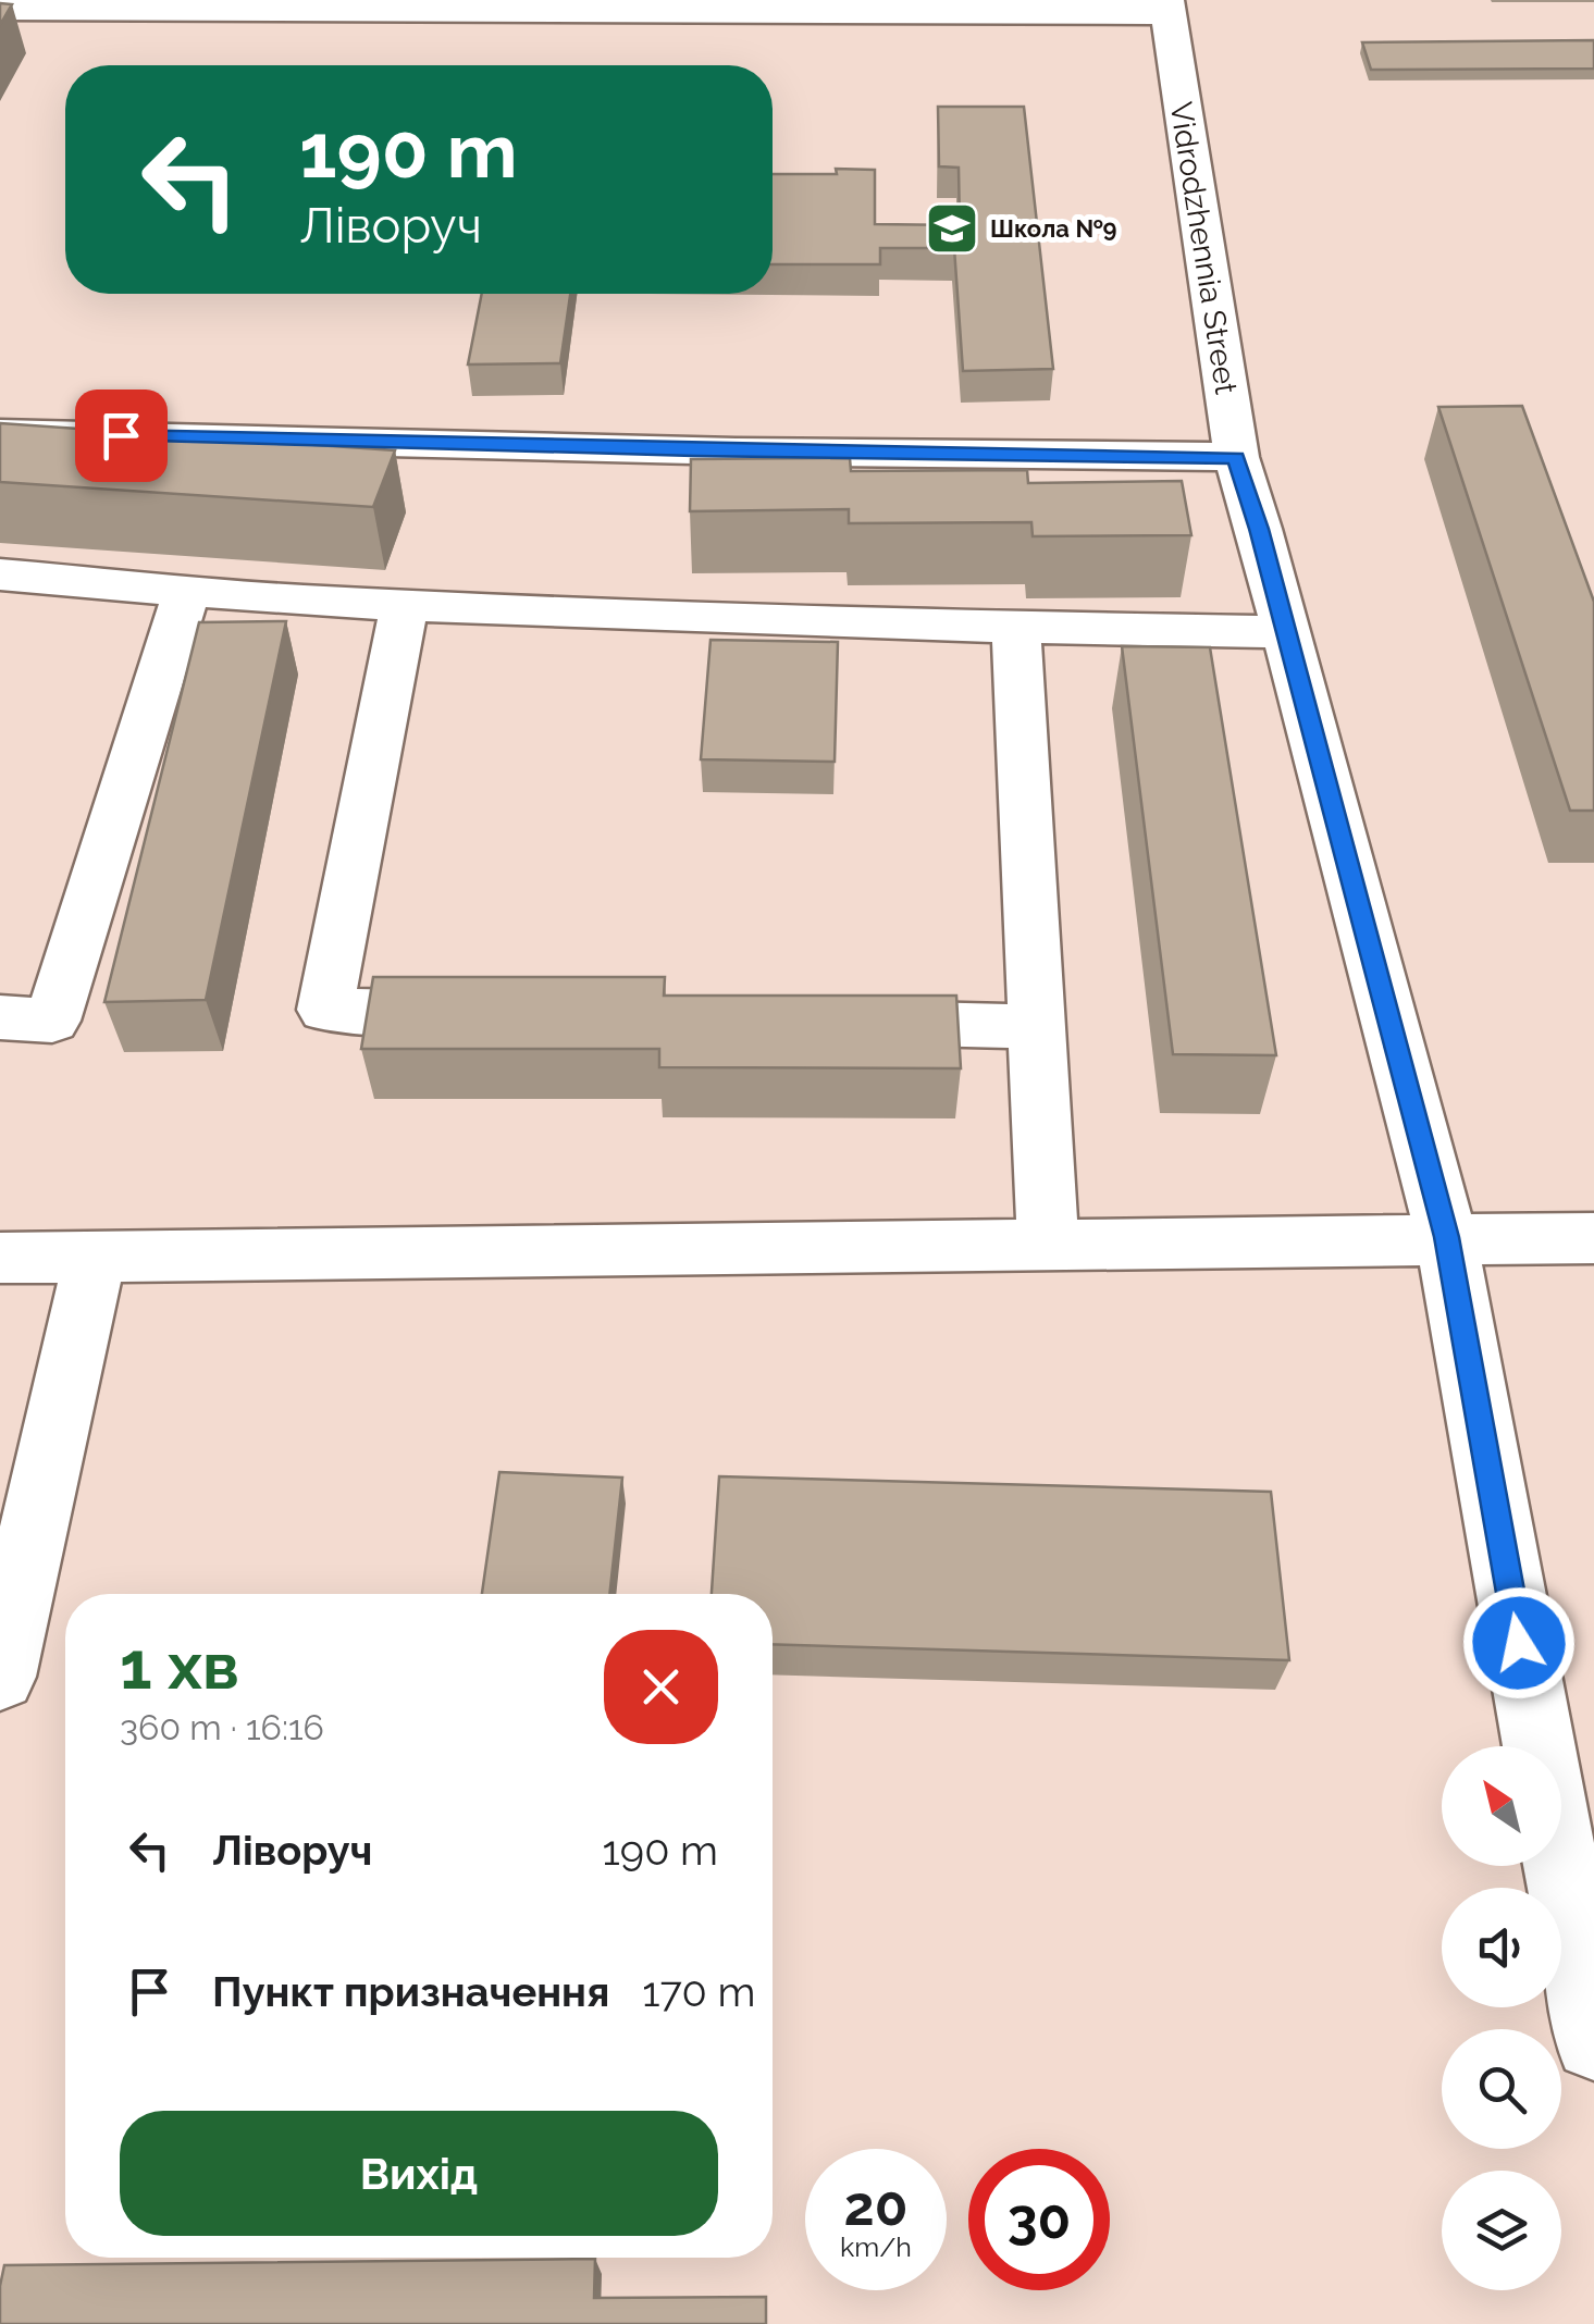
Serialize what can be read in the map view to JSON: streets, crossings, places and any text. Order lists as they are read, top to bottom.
{
  "streets": {
    "street": ["Vidrodzhennia Street"]
  },
  "places": {
    "school or university": ["Школа №9"]
  },
  "north": "top left",
  "page": {
    "turn": ["190 m", "Ліворуч"],
    "heading": ["1 хв", "360 m · 16:16"],
    "list": [
      {
        "name": "Ліворуч",
        "value": "190 m"
      },
      {
        "name": "Пункт призначення",
        "value": "170 m"
      }
    ],
    "buttons": "Вихід",
    "speed": "20 km/h",
    "limit": "30"
  }
}
